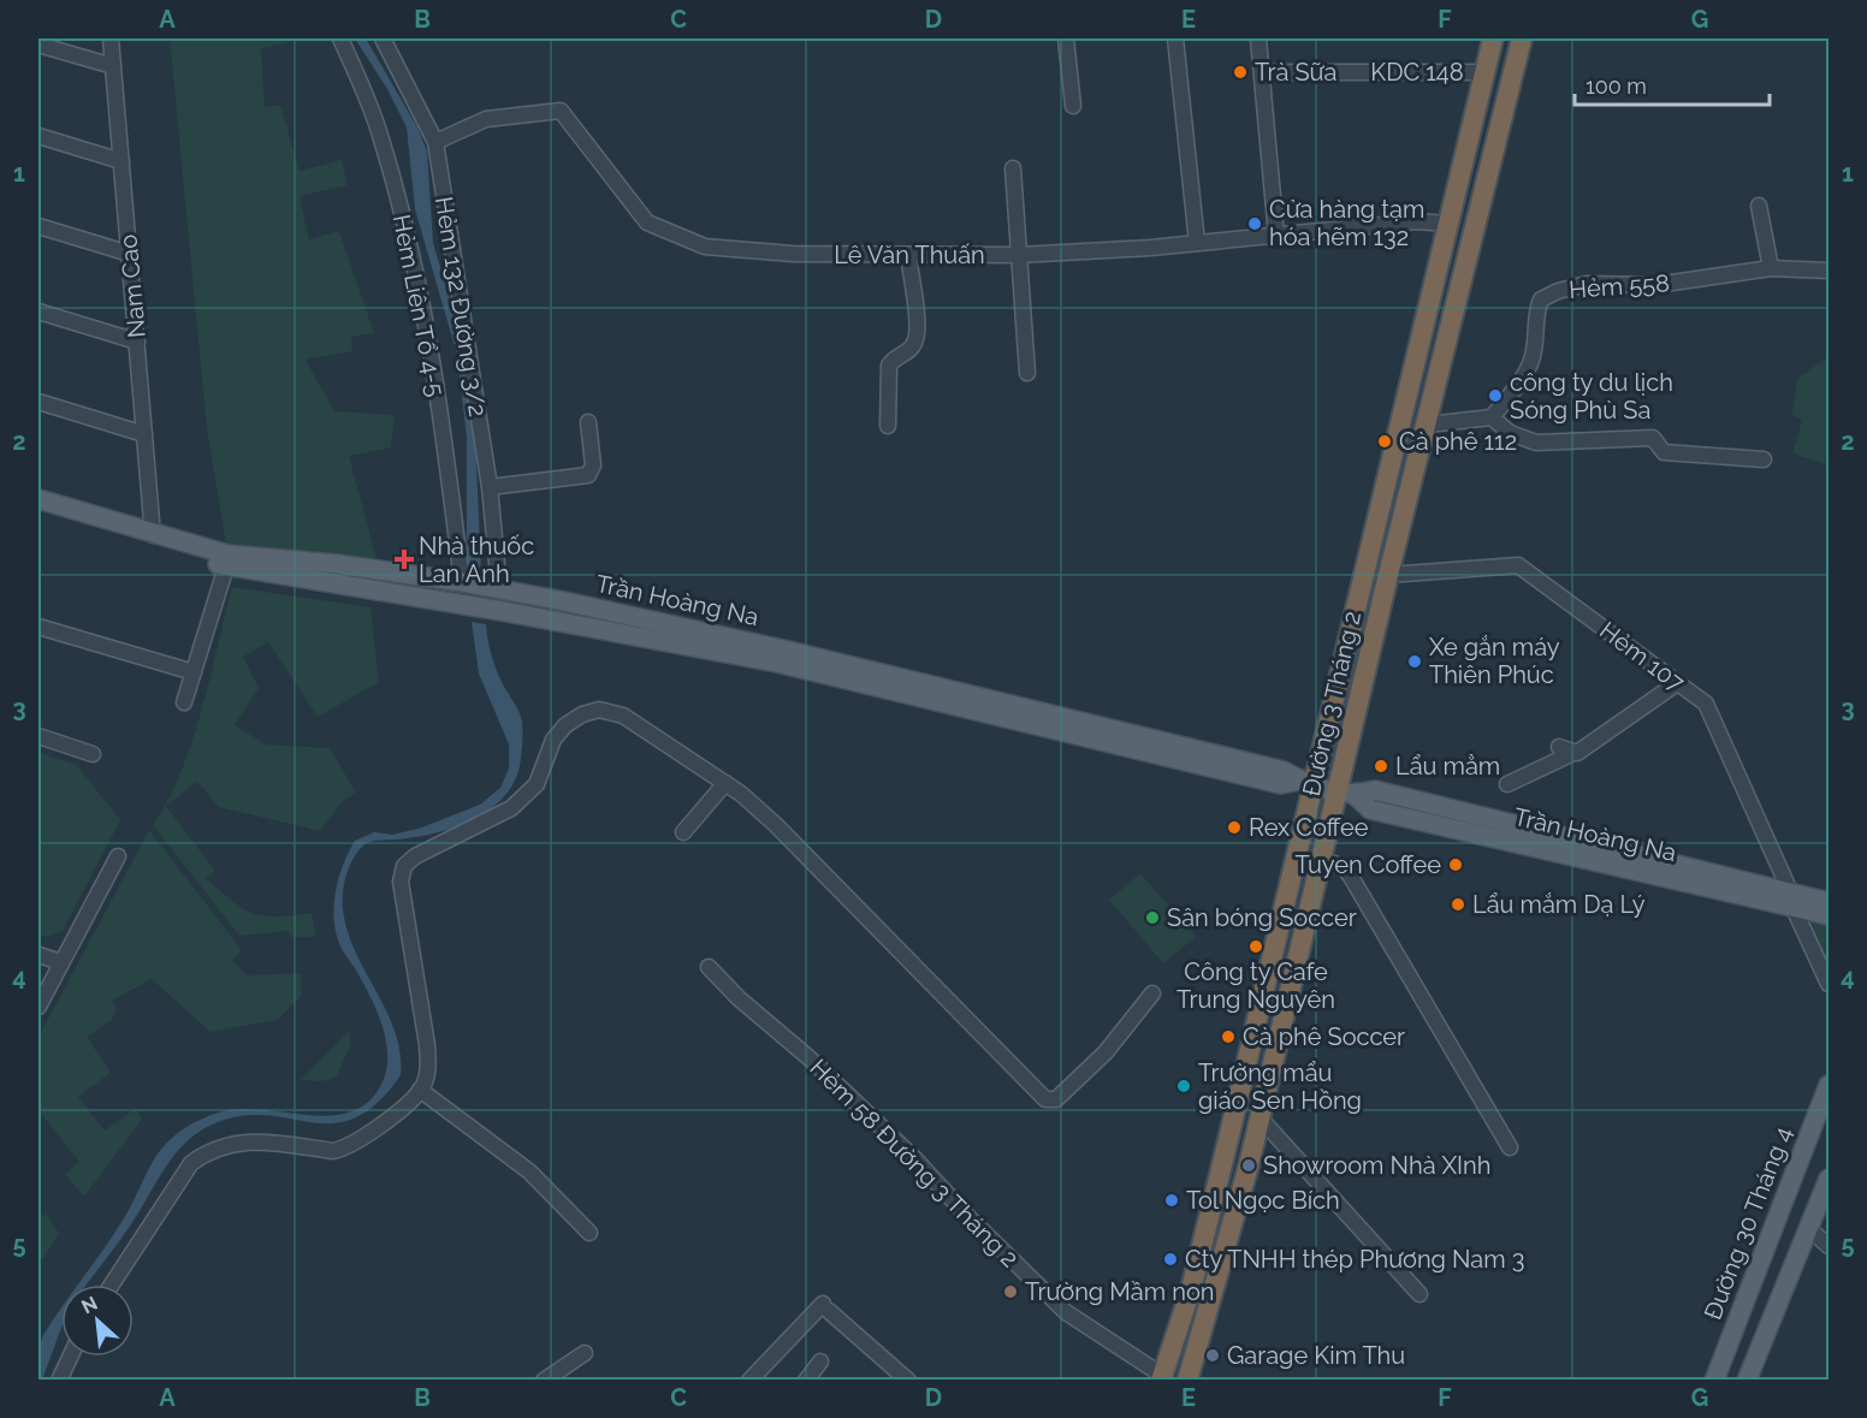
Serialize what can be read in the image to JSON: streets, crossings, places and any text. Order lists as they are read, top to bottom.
{
  "streets": {
    "highway": ["Đường 3 Tháng 2"],
    "main road": ["Trần Hoàng Na", "Đường 30 Tháng 4"],
    "street": [
      "KDC 148",
      "Lê Văn Thuấn",
      "Nam Cao",
      "Hẻm 558",
      "Hẻm Liên Tổ 4-5",
      "Hẻm 132 Đường 3/2",
      "Hẻm 107",
      "Hẻm 58 Đường 3 Tháng 2"
    ]
  },
  "crossings": [
    ["KDC 148", "Đường 3 Tháng 2"],
    ["Lê Văn Thuấn", "Hẻm 132 Đường 3/2"],
    ["Lê Văn Thuấn", "Đường 3 Tháng 2"],
    ["Nam Cao", "Trần Hoàng Na"],
    ["Hẻm Liên Tổ 4-5", "Trần Hoàng Na"],
    ["Hẻm 132 Đường 3/2", "Trần Hoàng Na"],
    ["Trần Hoàng Na", "Hẻm 107"],
    ["Trần Hoàng Na", "Đường 3 Tháng 2"],
    ["Hẻm 107", "Đường 3 Tháng 2"],
    ["Đường 3 Tháng 2", "Hẻm 58 Đường 3 Tháng 2"]
  ],
  "places": {
    "other": [
      "Trà Sữa",
      "Cửa hàng tạm hóa hẽm 132",
      "công ty du lịch Sóng Phù Sa",
      "Cà phê 112",
      "Xe gắn máy Thiên Phúc",
      "Lẩu mẳm",
      "Rex Coffee",
      "Tuyen Coffee",
      "Lẩu mắm Dạ Lý",
      "Sân bóng Soccer",
      "Công ty Cafe Trung Nguyên",
      "Cà phê Soccer",
      "Trường mẩu giáo Sen Hồng",
      "Showroom Nhà XInh",
      "Tol Ngọc Bích",
      "Cty TNHH thép Phương Nam 3",
      "Trường Mầm non",
      "Garage Kim Thu"
    ],
    "health": ["Nhà thuốc Lan Anh"]
  },
  "scale_bar": "100 m",
  "north": "top left",
  "grid": {
    "columns": [
      "A",
      "B",
      "C",
      "D",
      "E",
      "F",
      "G"
    ],
    "rows": [
      "1",
      "2",
      "3",
      "4",
      "5"
    ]
  }
}
